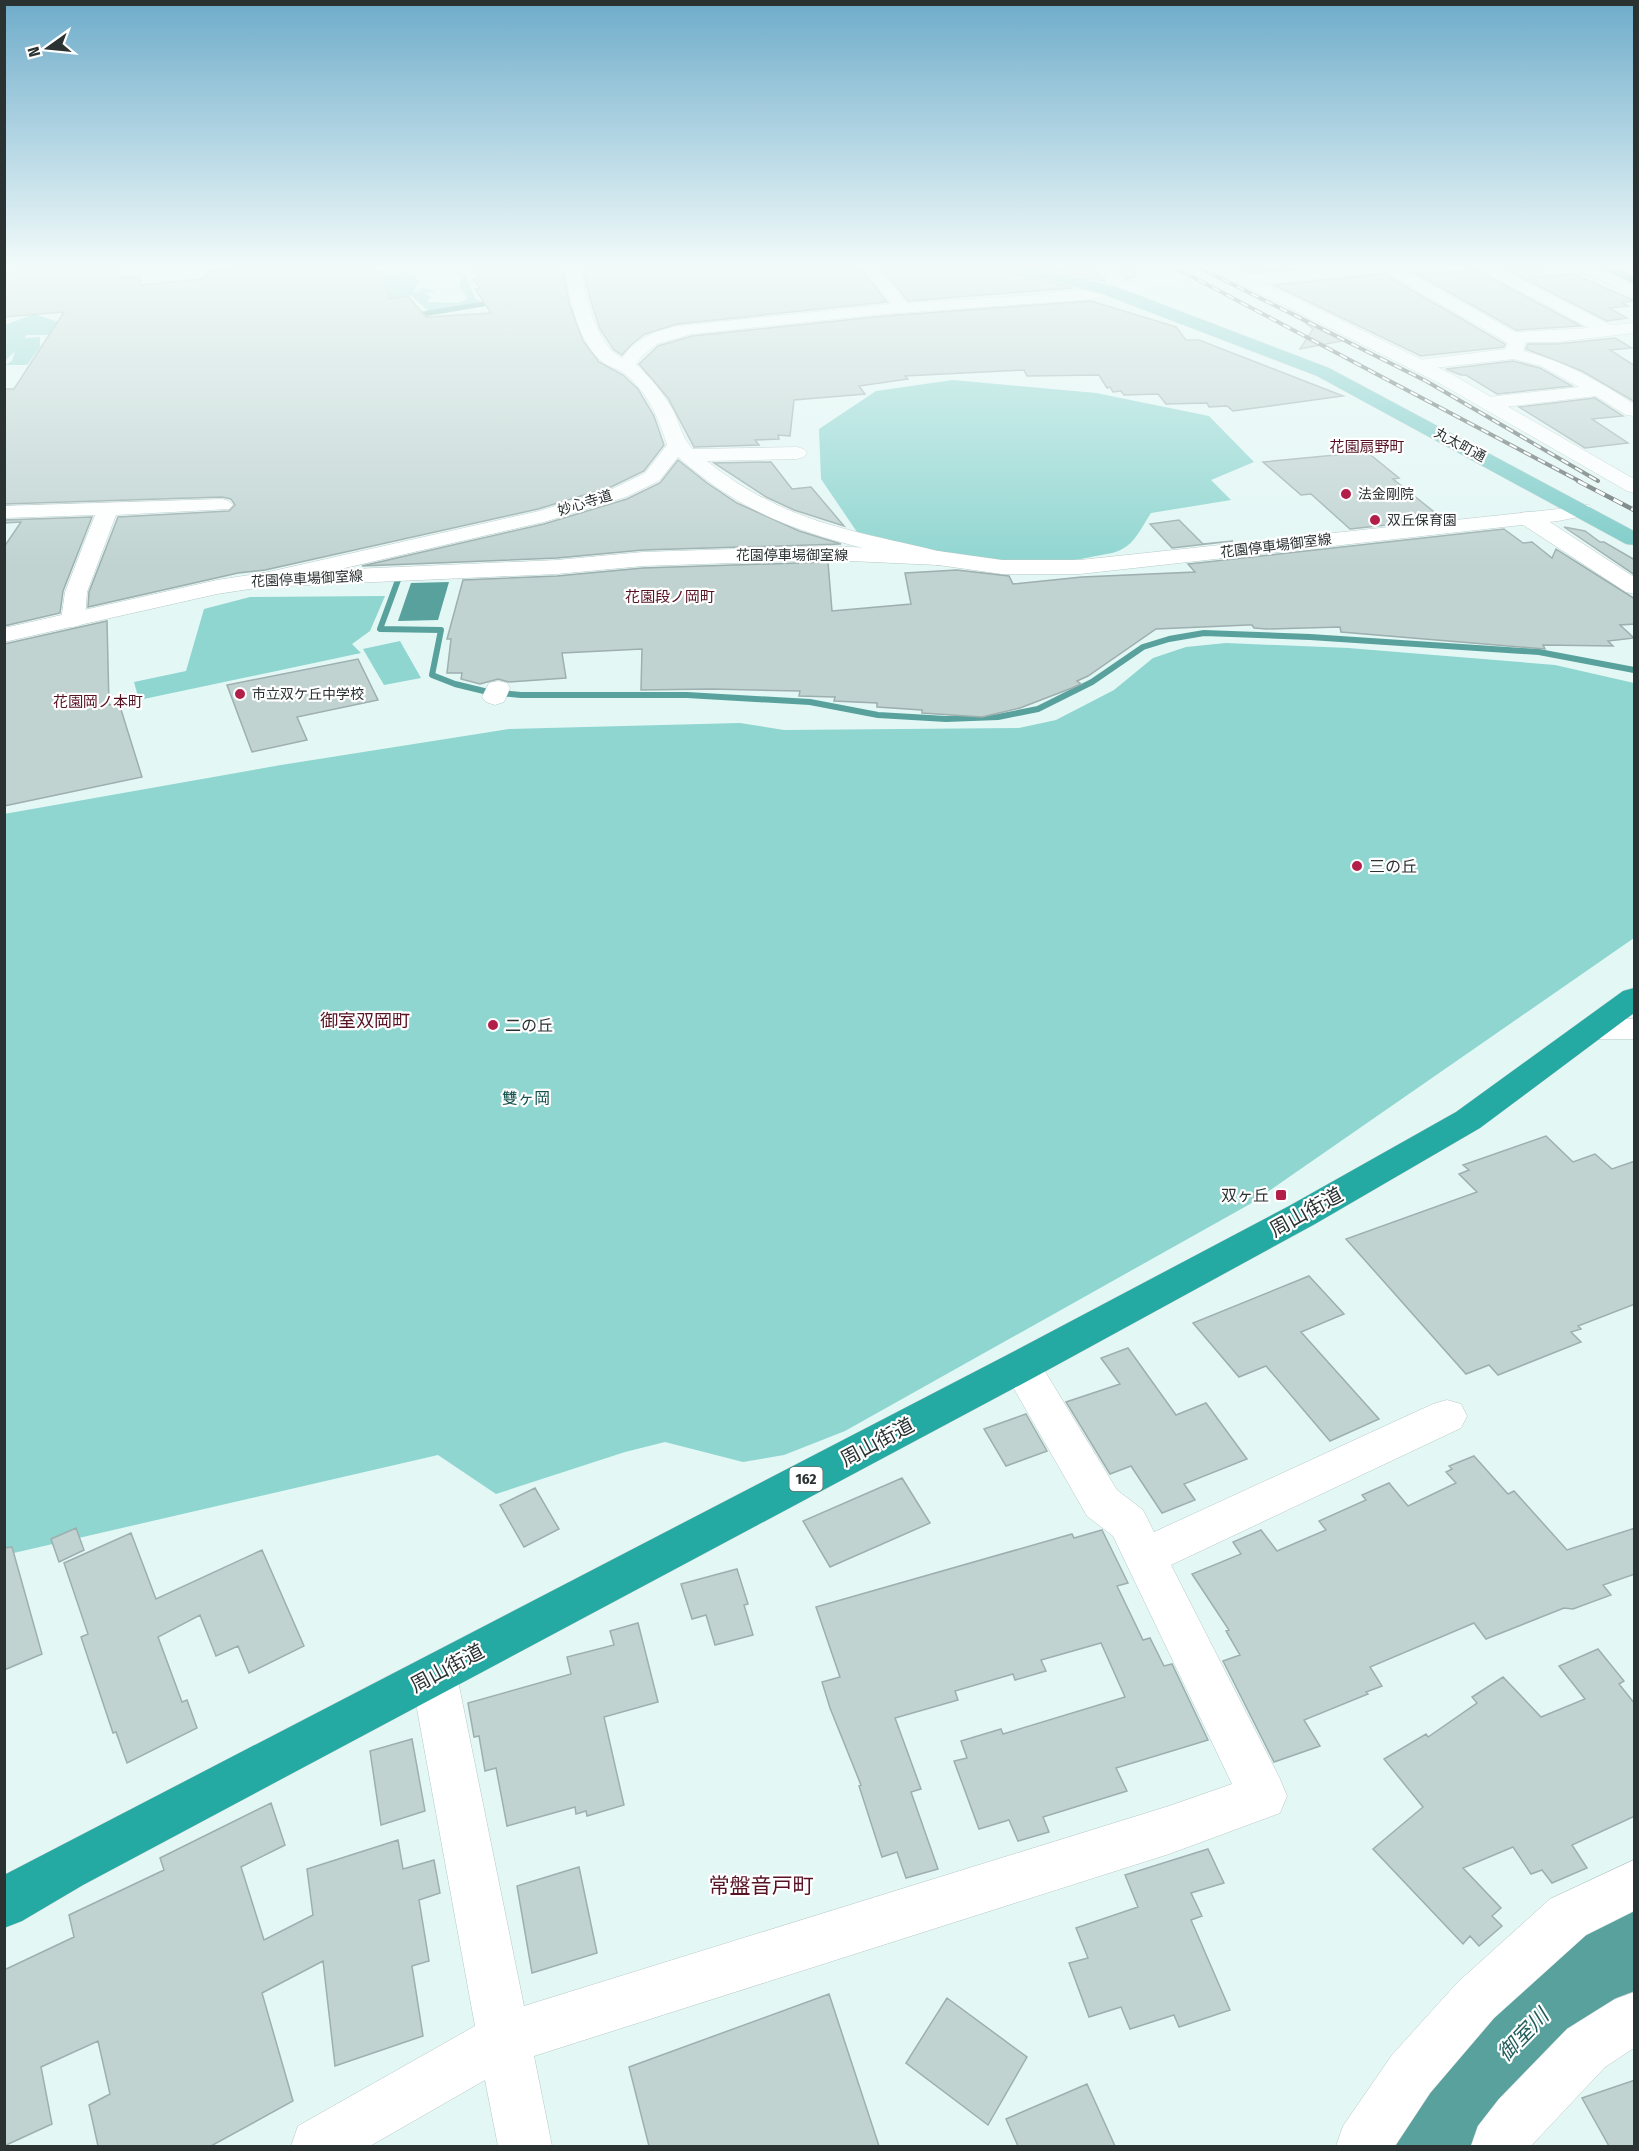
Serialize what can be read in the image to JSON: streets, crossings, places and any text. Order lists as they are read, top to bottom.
{
  "streets": {
    "highway": ["周山街道", "162"],
    "main road": ["丸太町通"],
    "street": ["妙心寺道", "花園停車場御室線"]
  },
  "crossings": [
    ["丸太町通", "花園停車場御室線"],
    ["妙心寺道", "花園停車場御室線"]
  ],
  "districts": [
    "花園扇野町",
    "花園段ノ岡町",
    "花園岡ノ本町",
    "御室双岡町",
    "常盤音戸町"
  ],
  "water": ["御室川"],
  "parks": ["雙ヶ岡"],
  "places": {
    "other": [
      "法金剛院",
      "双丘保育園",
      "市立双ケ丘中学校",
      "三の丘",
      "二の丘"
    ],
    "transit": ["双ヶ丘"]
  },
  "north": "left"
}
